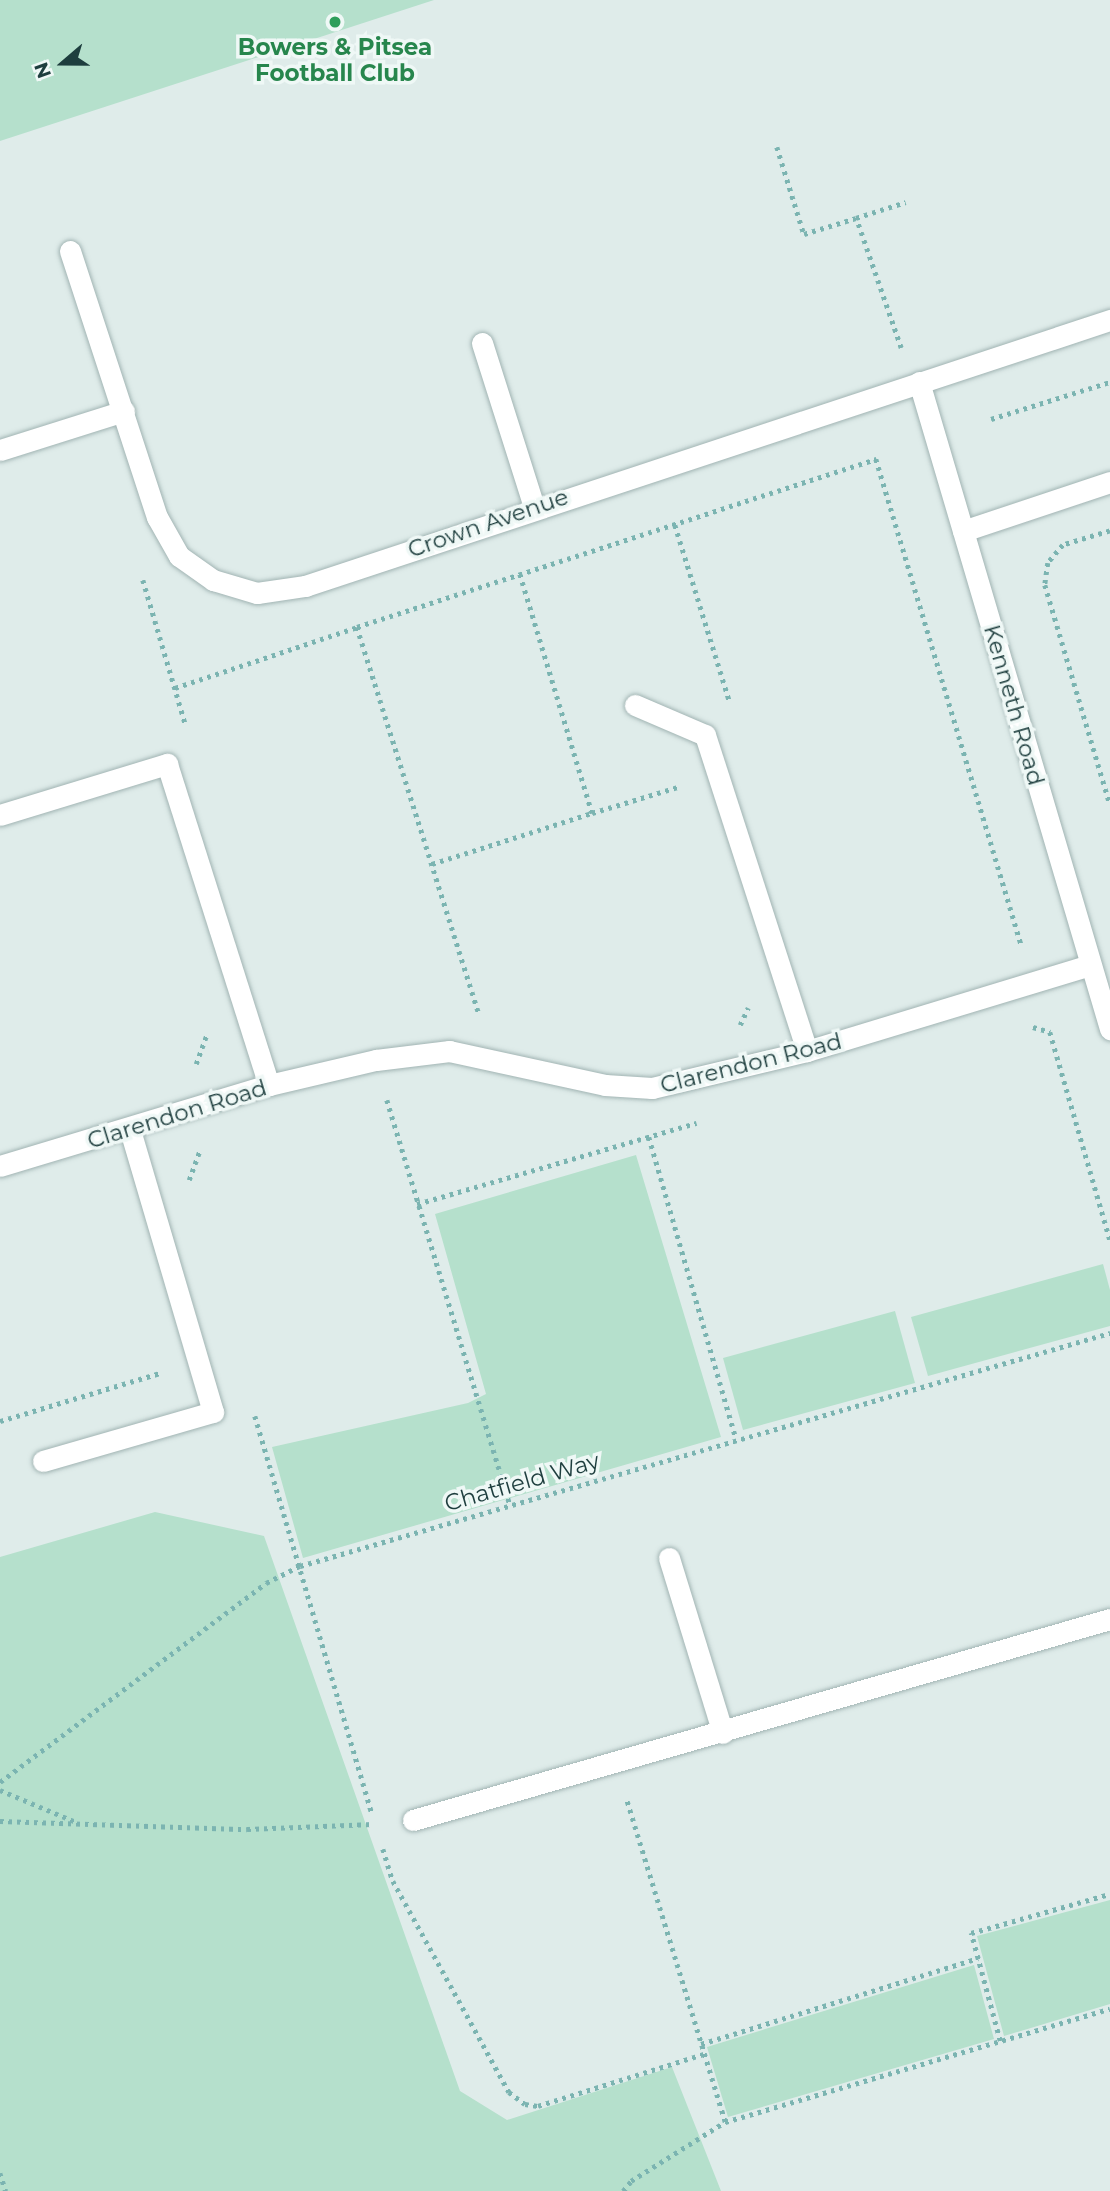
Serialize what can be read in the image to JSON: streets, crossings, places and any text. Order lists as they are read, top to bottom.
{
  "streets": {
    "street": ["Crown Avenue", "Kenneth Road", "Clarendon Road"],
    "path": ["Chatfield Way"]
  },
  "crossings": [
    ["Crown Avenue", "Kenneth Road"],
    ["Kenneth Road", "Clarendon Road"]
  ],
  "places": ["Bowers & Pitsea Football Club"],
  "north": "left"
}
